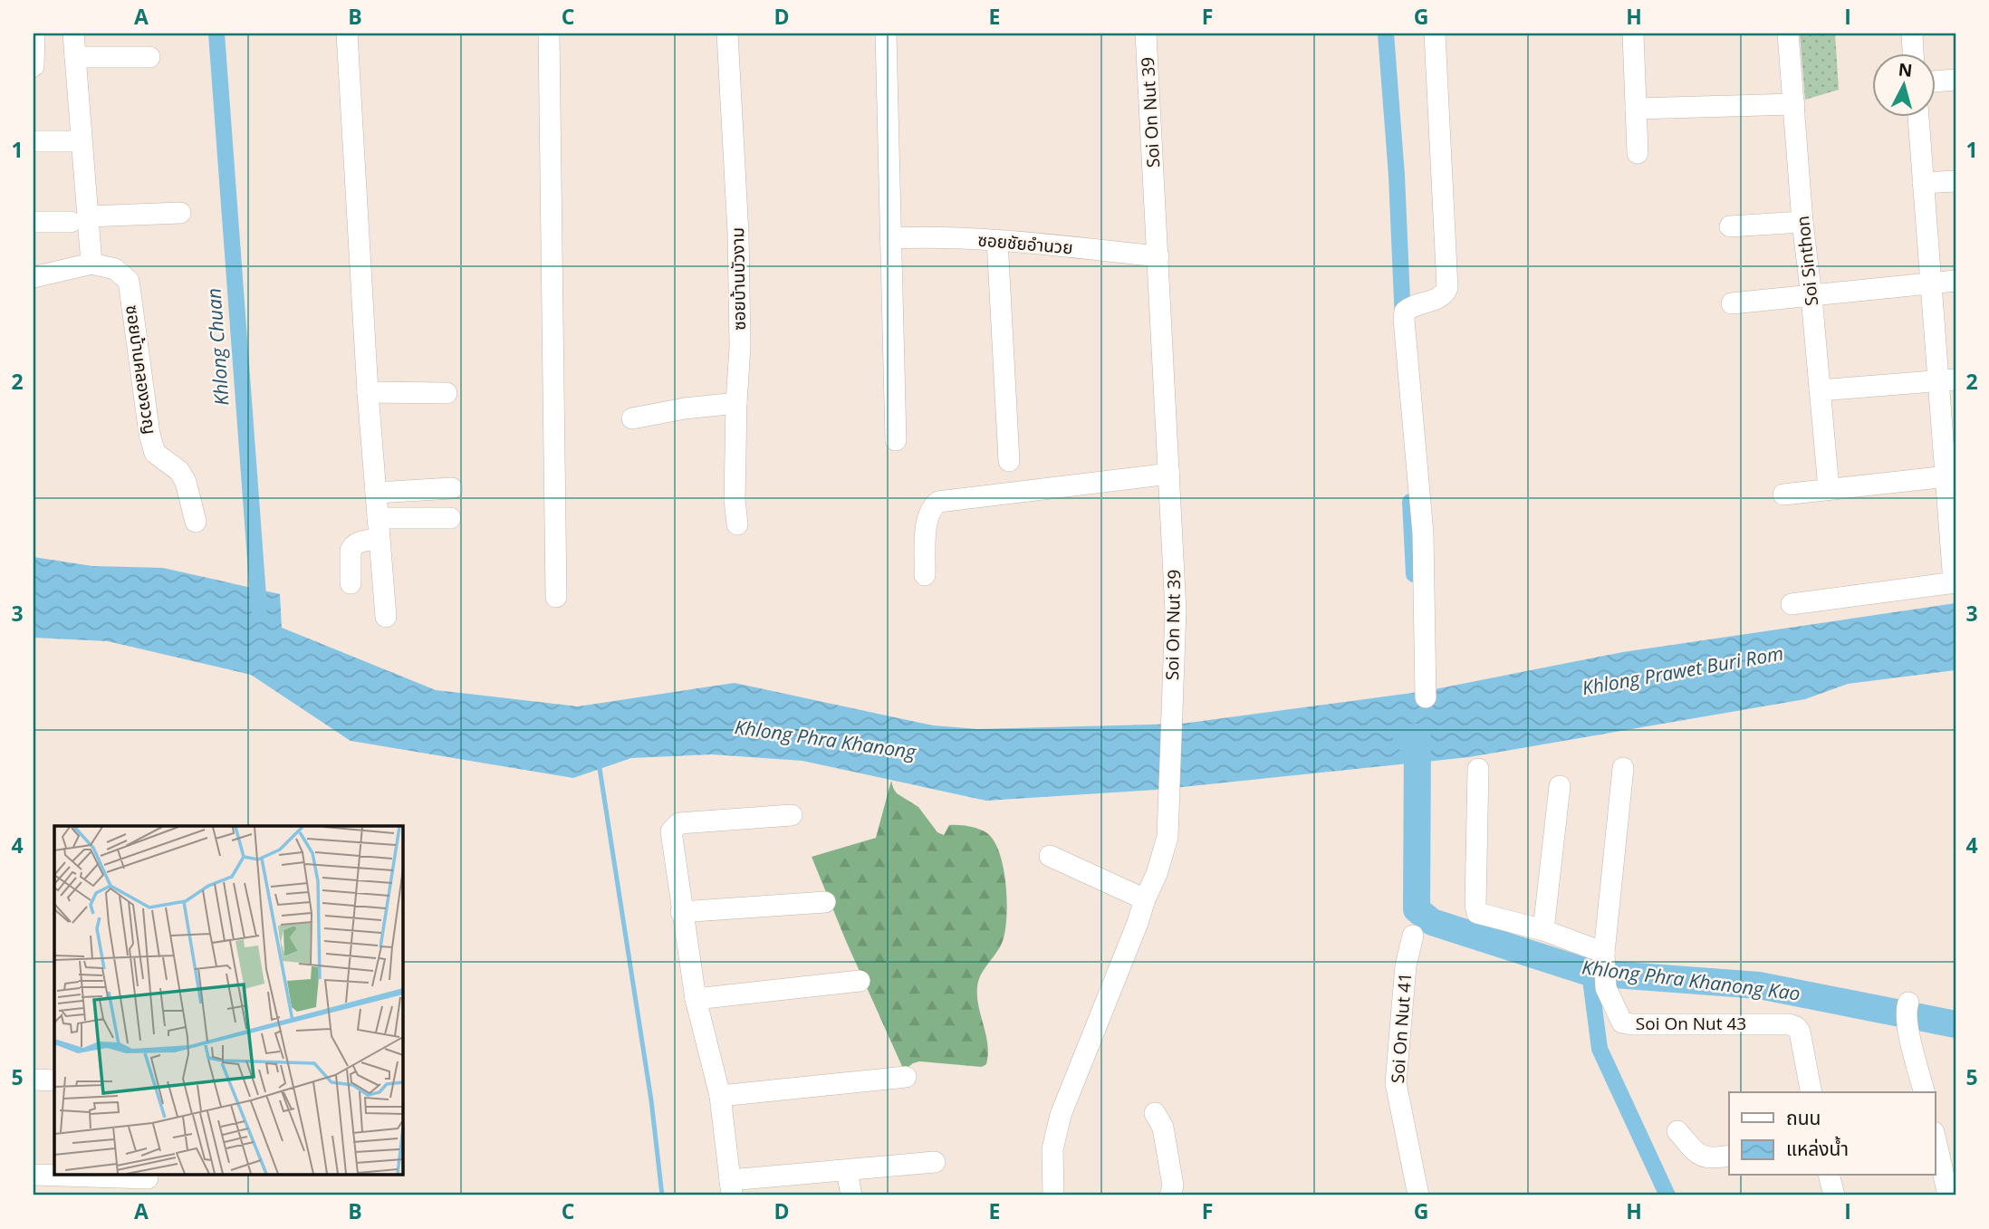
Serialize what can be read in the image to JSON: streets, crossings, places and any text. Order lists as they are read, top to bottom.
{
  "streets": {
    "street": [
      "Soi On Nut 39",
      "ซอยชัยอำนวย",
      "Soi Sinthon",
      "ซอยบ้านบัวงาม",
      "ซอยบ้านคลองจวญ",
      "Soi On Nut 43",
      "Soi On Nut 41"
    ]
  },
  "crossings": [
    ["Soi On Nut 39", "ซอยชัยอำนวย"]
  ],
  "water": [
    "Khlong Chuan",
    "Khlong Prawet Buri Rom",
    "Khlong Phra Khanong",
    "Khlong Phra Khanong Kao"
  ],
  "legend": ["ถนน", "แหล่งน้ำ"],
  "north": "top",
  "grid": {
    "columns": [
      "A",
      "B",
      "C",
      "D",
      "E",
      "F",
      "G",
      "H",
      "I"
    ],
    "rows": [
      "1",
      "2",
      "3",
      "4",
      "5"
    ]
  }
}
